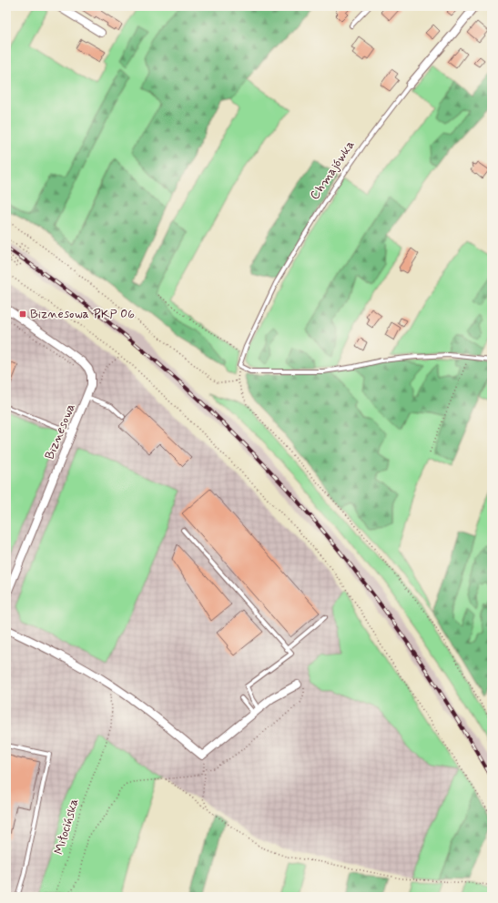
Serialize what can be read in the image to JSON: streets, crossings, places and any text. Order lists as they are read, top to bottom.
{
  "streets": {
    "street": ["Chmajówka", "Biznesowa"],
    "path": ["Miłocińska"]
  },
  "places": {
    "transit": ["Biznesowa PKP 06"]
  }
}
